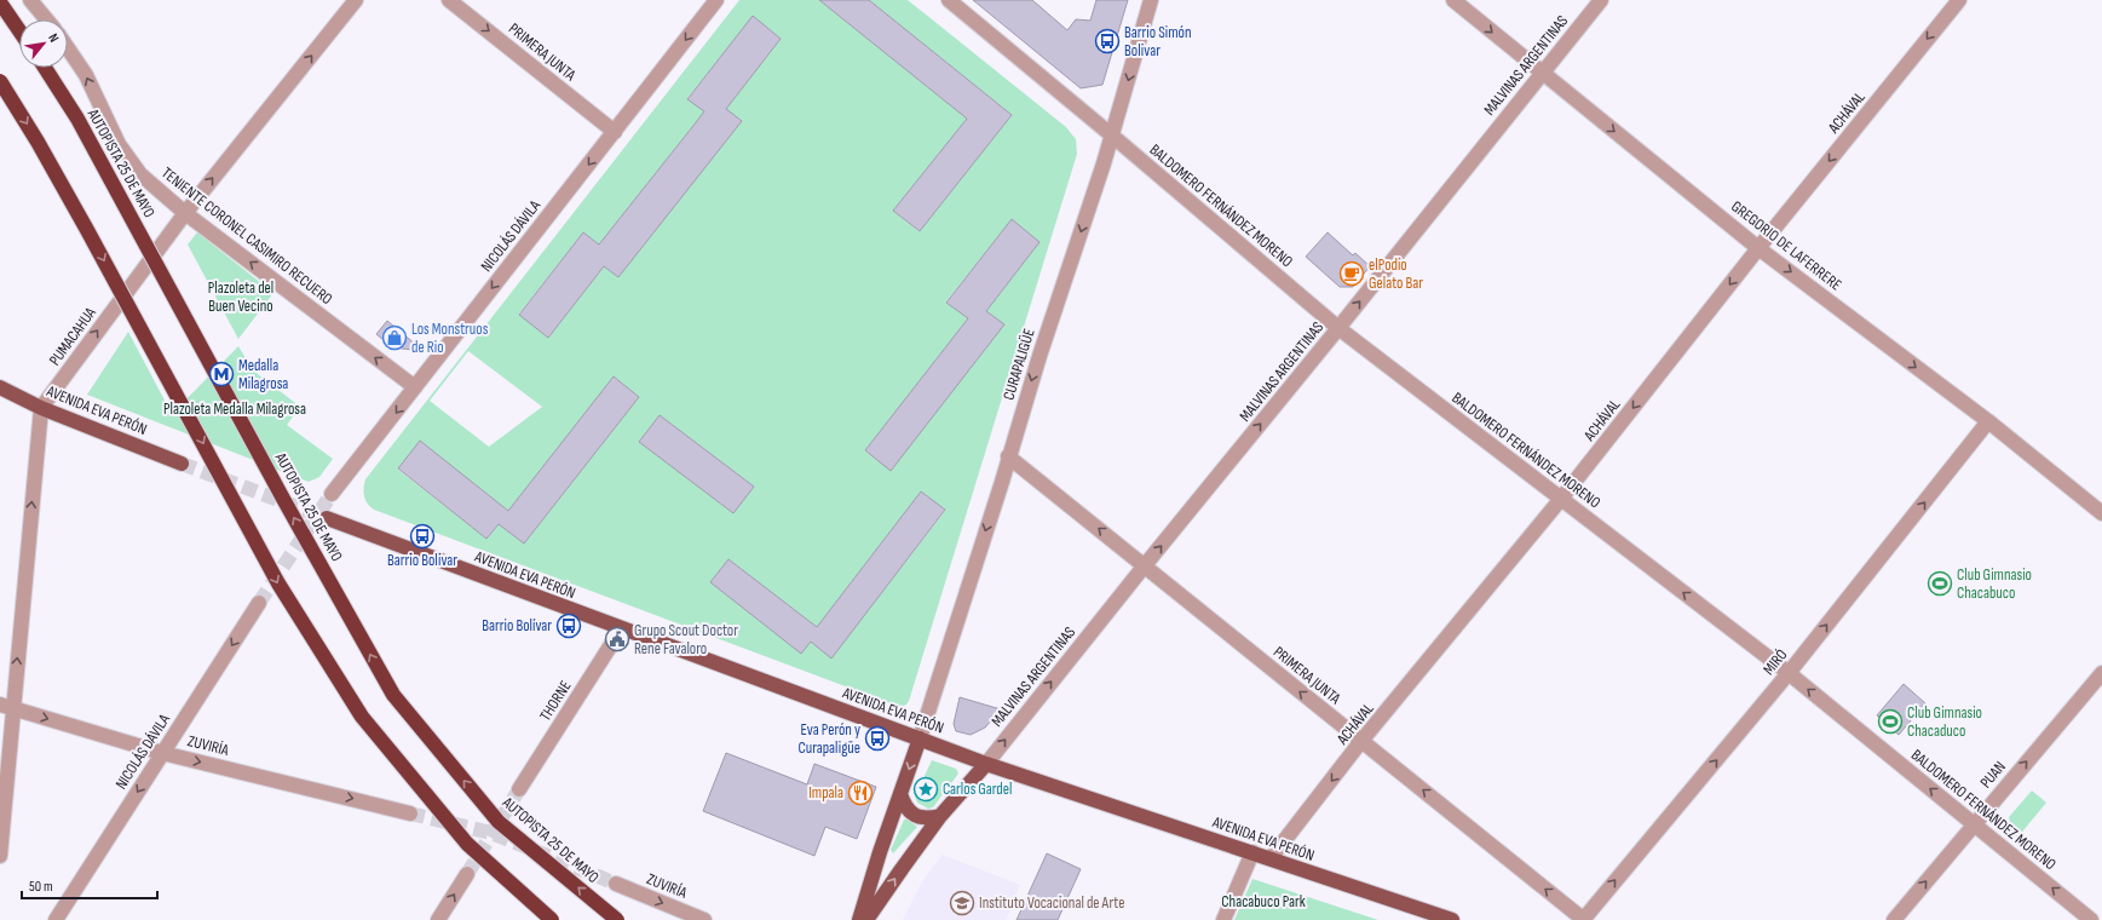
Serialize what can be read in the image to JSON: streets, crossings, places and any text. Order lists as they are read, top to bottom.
{
  "streets": {
    "highway": ["AUTOPISTA 25 DE MAYO"],
    "main road": ["AVENIDA EVA PERÓN"],
    "street": [
      "PRIMERA JUNTA",
      "MALVINAS ARGENTINAS",
      "ACHÁVAL",
      "BALDOMERO FERNÁNDEZ MORENO",
      "TENIENTE CORONEL CASIMIRO RECUERO",
      "NICOLÁS DÁVILA",
      "GREGORIO DE LAFERRERE",
      "PUMACAHUA",
      "CURAPALIGÜE",
      "MIRÓ",
      "THORNE",
      "ZUVIRÍA",
      "PUAN"
    ]
  },
  "crossings": [
    ["PRIMERA JUNTA", "MALVINAS ARGENTINAS"],
    ["PRIMERA JUNTA", "ACHÁVAL"],
    ["PRIMERA JUNTA", "NICOLÁS DÁVILA"],
    ["PRIMERA JUNTA", "CURAPALIGÜE"],
    ["PRIMERA JUNTA", "MIRÓ"],
    ["MALVINAS ARGENTINAS", "BALDOMERO FERNÁNDEZ MORENO"],
    ["MALVINAS ARGENTINAS", "GREGORIO DE LAFERRERE"],
    ["MALVINAS ARGENTINAS", "AVENIDA EVA PERÓN"],
    ["ACHÁVAL", "BALDOMERO FERNÁNDEZ MORENO"],
    ["ACHÁVAL", "GREGORIO DE LAFERRERE"],
    ["ACHÁVAL", "AVENIDA EVA PERÓN"],
    ["BALDOMERO FERNÁNDEZ MORENO", "CURAPALIGÜE"],
    ["BALDOMERO FERNÁNDEZ MORENO", "MIRÓ"],
    ["BALDOMERO FERNÁNDEZ MORENO", "PUAN"],
    ["TENIENTE CORONEL CASIMIRO RECUERO", "NICOLÁS DÁVILA"],
    ["TENIENTE CORONEL CASIMIRO RECUERO", "PUMACAHUA"],
    ["NICOLÁS DÁVILA", "ZUVIRÍA"],
    ["GREGORIO DE LAFERRERE", "MIRÓ"],
    ["PUMACAHUA", "AVENIDA EVA PERÓN"],
    ["CURAPALIGÜE", "AVENIDA EVA PERÓN"],
    ["AVENIDA EVA PERÓN", "THORNE"]
  ],
  "one_way": [
    "MALVINAS ARGENTINAS",
    "ACHÁVAL",
    "BALDOMERO FERNÁNDEZ MORENO",
    "TENIENTE CORONEL CASIMIRO RECUERO",
    "NICOLÁS DÁVILA",
    "GREGORIO DE LAFERRERE",
    "PUMACAHUA",
    "CURAPALIGÜE",
    "MIRÓ",
    "ZUVIRÍA",
    "PUAN"
  ],
  "parks": ["Plazoleta del Buen Vecino", "Plazoleta Medalla Milagrosa", "Chacabuco Park"],
  "places": {
    "bus stop": [
      "Barrio Simón Bolivar",
      "Barrio Bolivar",
      "Barrio Bolívar",
      "Eva Perón y Curapaligüe"
    ],
    "cafe": ["elPodio Gelato Bar"],
    "shop": ["Los Monstruos de Rio"],
    "metro station": ["Medalla Milagrosa"],
    "sports": ["Club Gimnasio Chacabuco", "Club Gimnasio Chacaduco"],
    "public building": ["Grupo Scout Doctor Rene Favaloro"],
    "place": ["Carlos Gardel"],
    "restaurant": ["Impala"],
    "school or university": ["Instituto Vocacional de Arte"]
  },
  "scale_bar": "50 m",
  "north": "top right"
}
